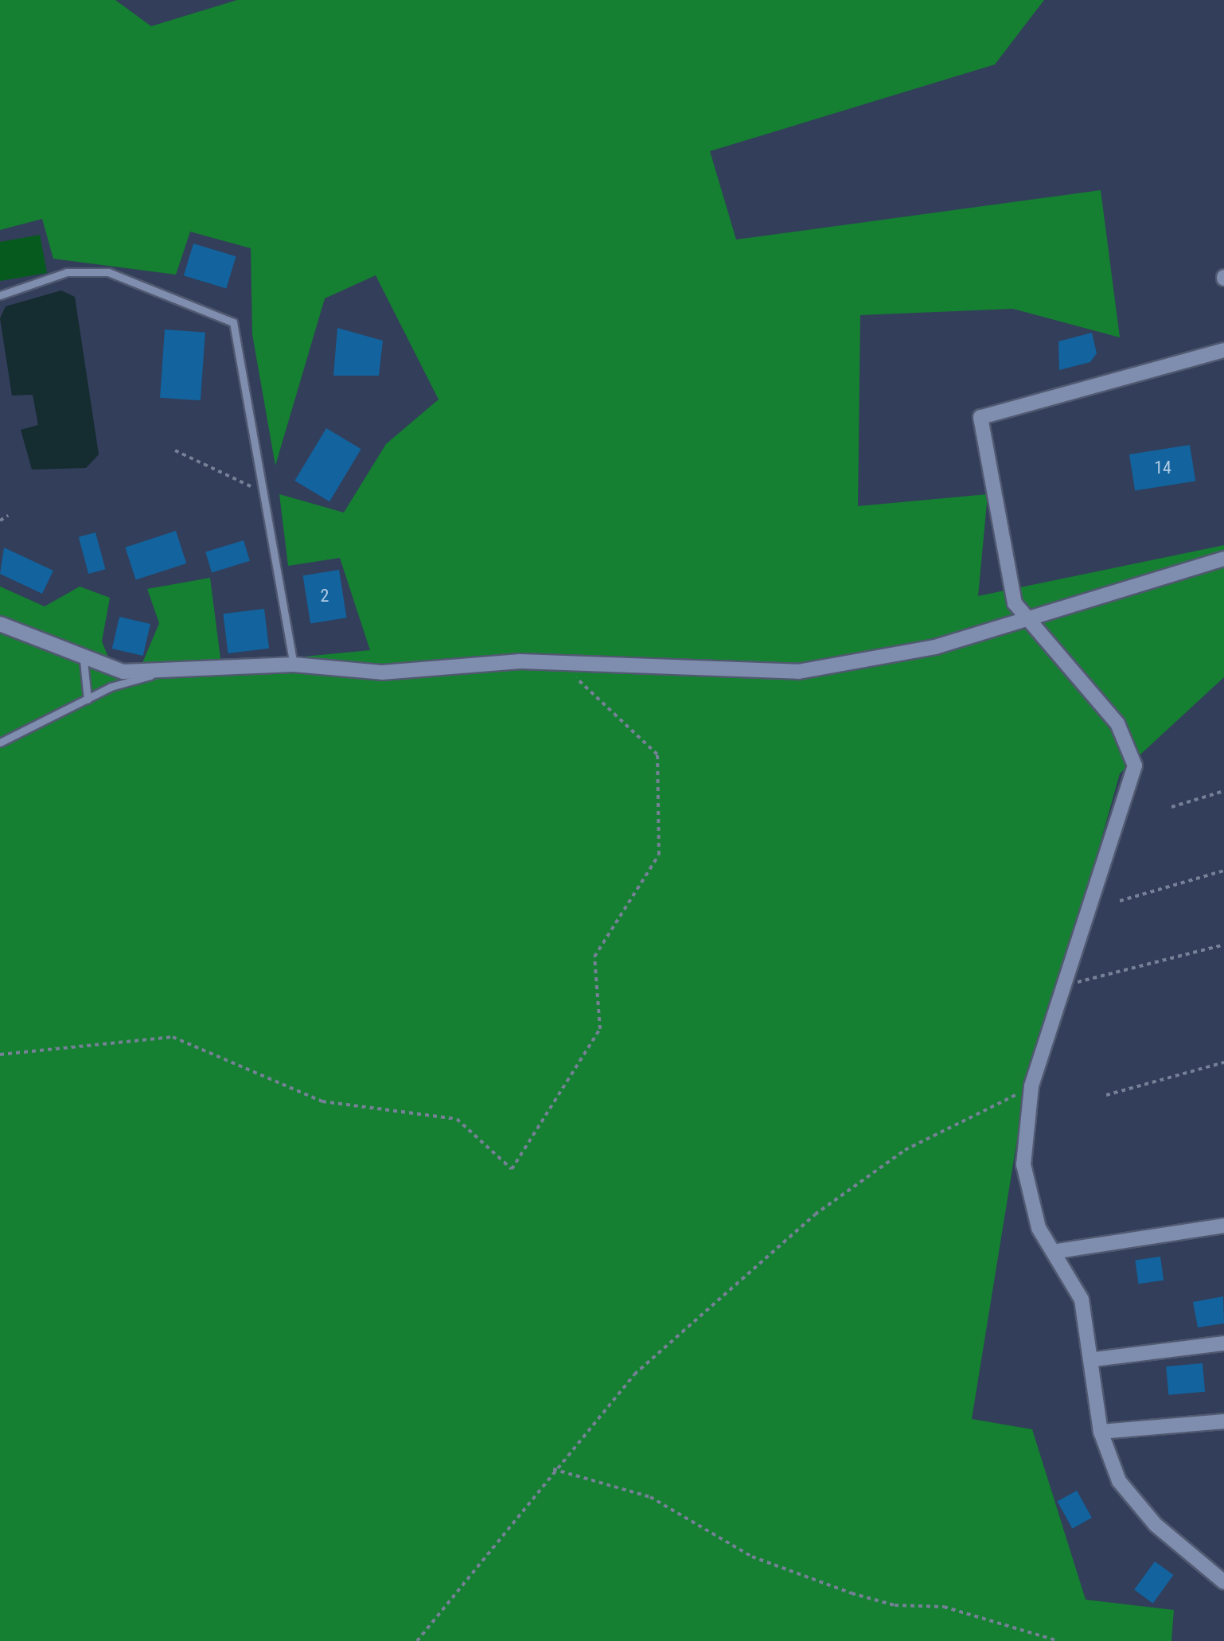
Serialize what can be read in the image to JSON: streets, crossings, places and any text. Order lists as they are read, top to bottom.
{
  "house_numbers": ["14", "2"]
}
